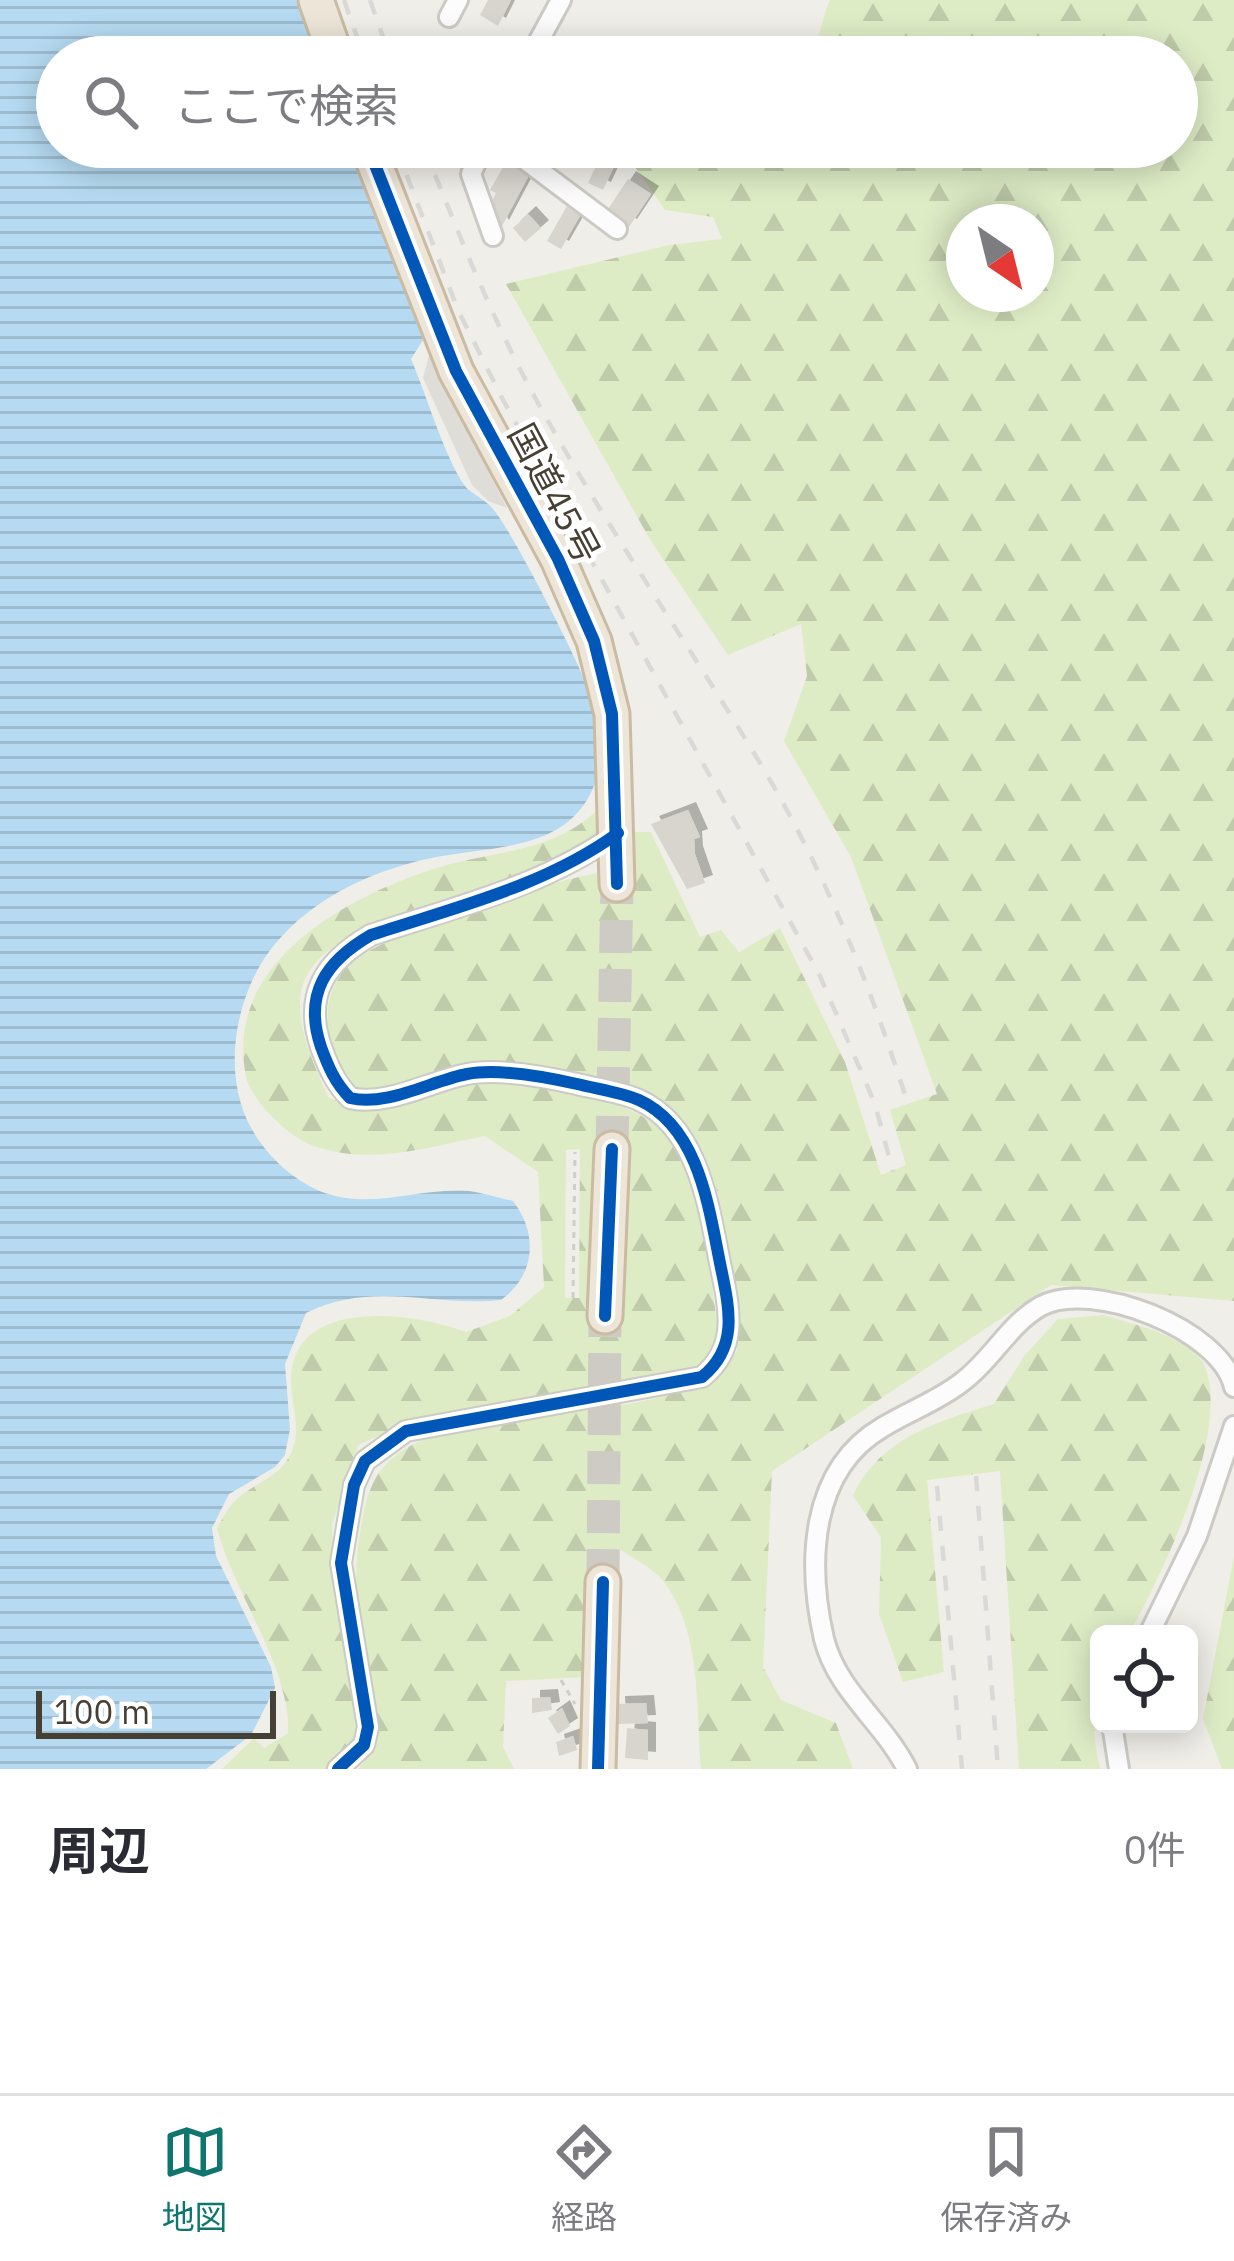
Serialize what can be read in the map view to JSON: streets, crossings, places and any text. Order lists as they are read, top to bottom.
{
  "streets": {
    "highway": ["国道45号"]
  },
  "scale_bar": "100 m",
  "north": "bottom right",
  "page": {
    "search": "ここで検索",
    "scale": "100 m",
    "heading": ["周辺", "0件"],
    "nav": ["地図", "経路", "保存済み"]
  }
}
